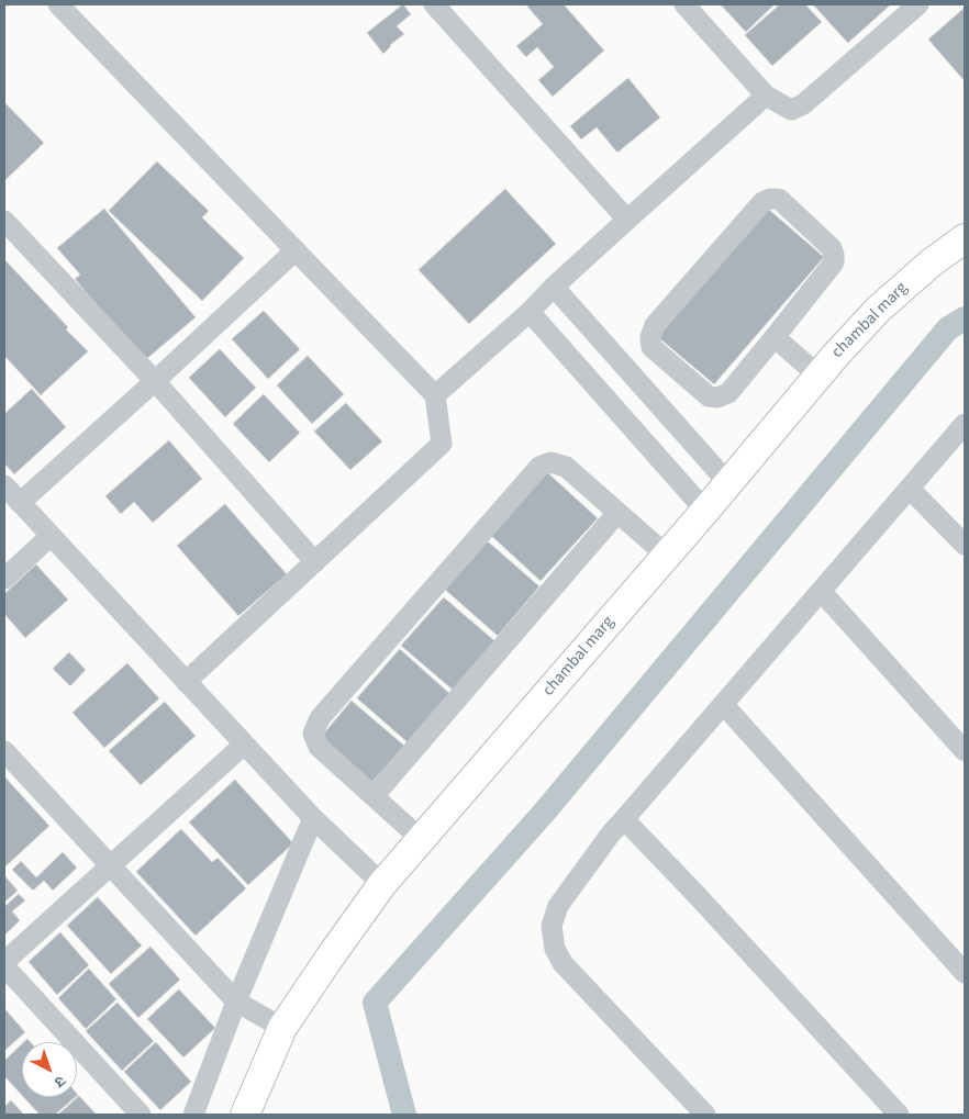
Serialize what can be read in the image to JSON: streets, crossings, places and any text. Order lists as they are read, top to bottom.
{
  "streets": {
    "street": ["chambal marg"]
  },
  "north": "bottom right"
}
